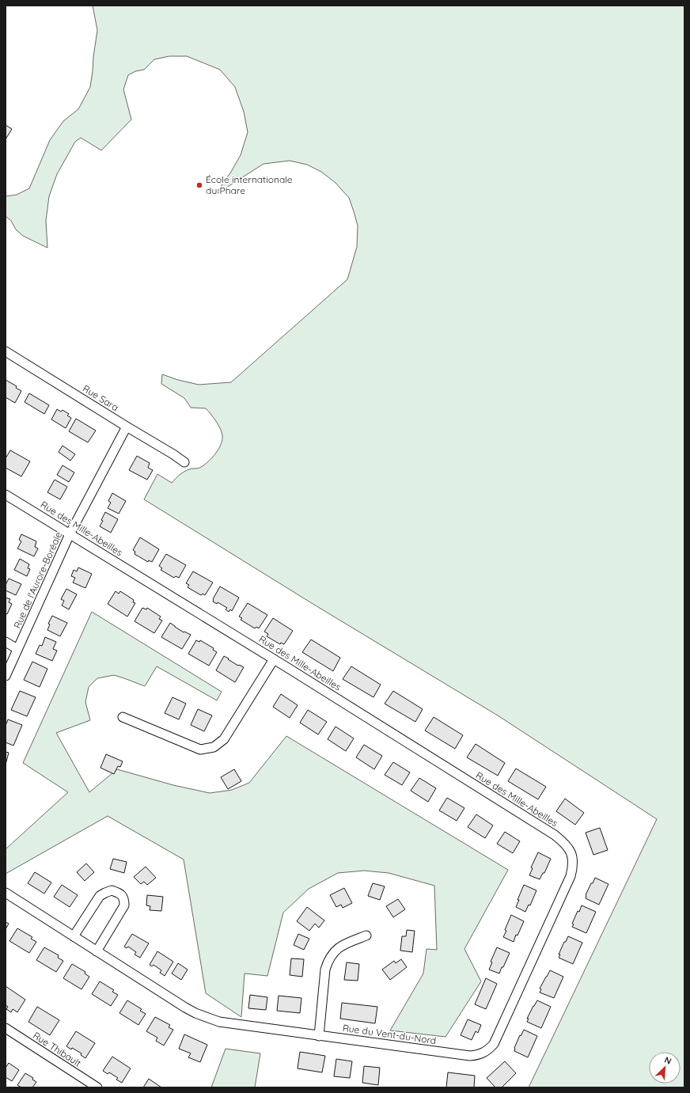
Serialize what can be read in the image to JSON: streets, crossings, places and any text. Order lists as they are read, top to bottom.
{
  "streets": {
    "street": [
      "Rue Sara",
      "Rue des Mille-Abeilles",
      "Rue de l'Aurore-Boréale",
      "Rue du Vent-du-Nord",
      "Rue Thibault"
    ]
  },
  "crossings": [
    ["Rue Sara", "Rue de l'Aurore-Boréale"],
    ["Rue des Mille-Abeilles", "Rue de l'Aurore-Boréale"],
    ["Rue des Mille-Abeilles", "Rue du Vent-du-Nord"]
  ],
  "places": ["École internationale du Phare"],
  "north": "top right"
}
